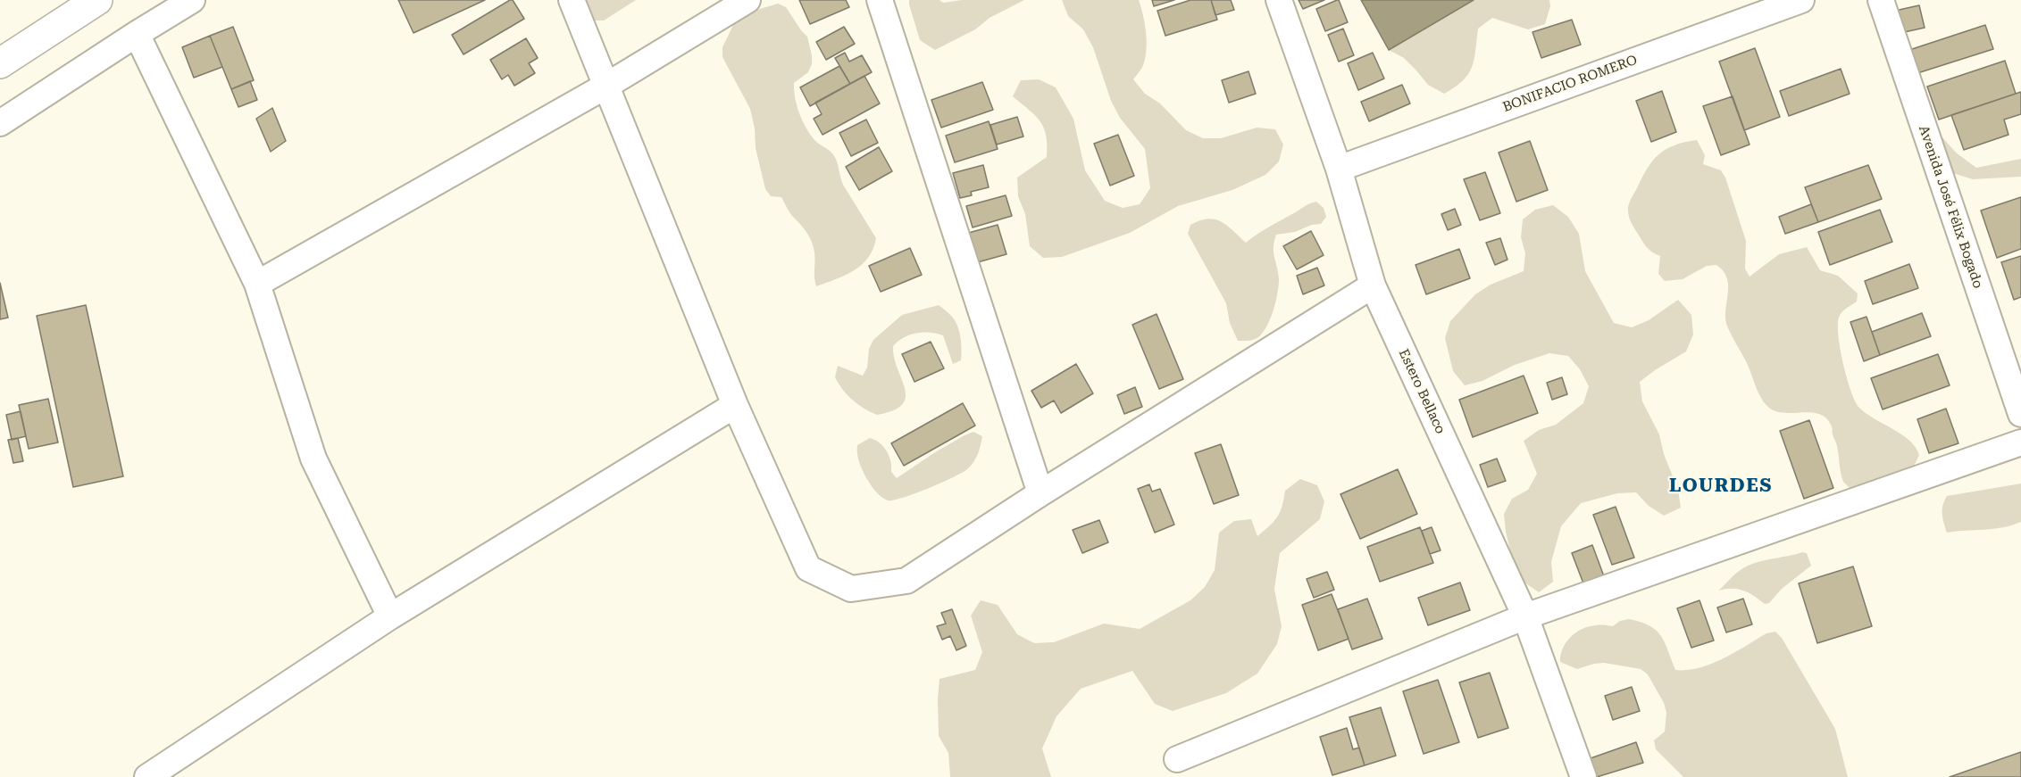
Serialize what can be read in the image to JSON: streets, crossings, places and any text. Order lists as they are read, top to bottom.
{
  "streets": {
    "street": ["BONIFACIO ROMERO", "Avenida José Félix Bogado", "Estero Bellaco"]
  },
  "crossings": [
    ["BONIFACIO ROMERO", "Estero Bellaco"]
  ],
  "districts": ["LOURDES"]
}
